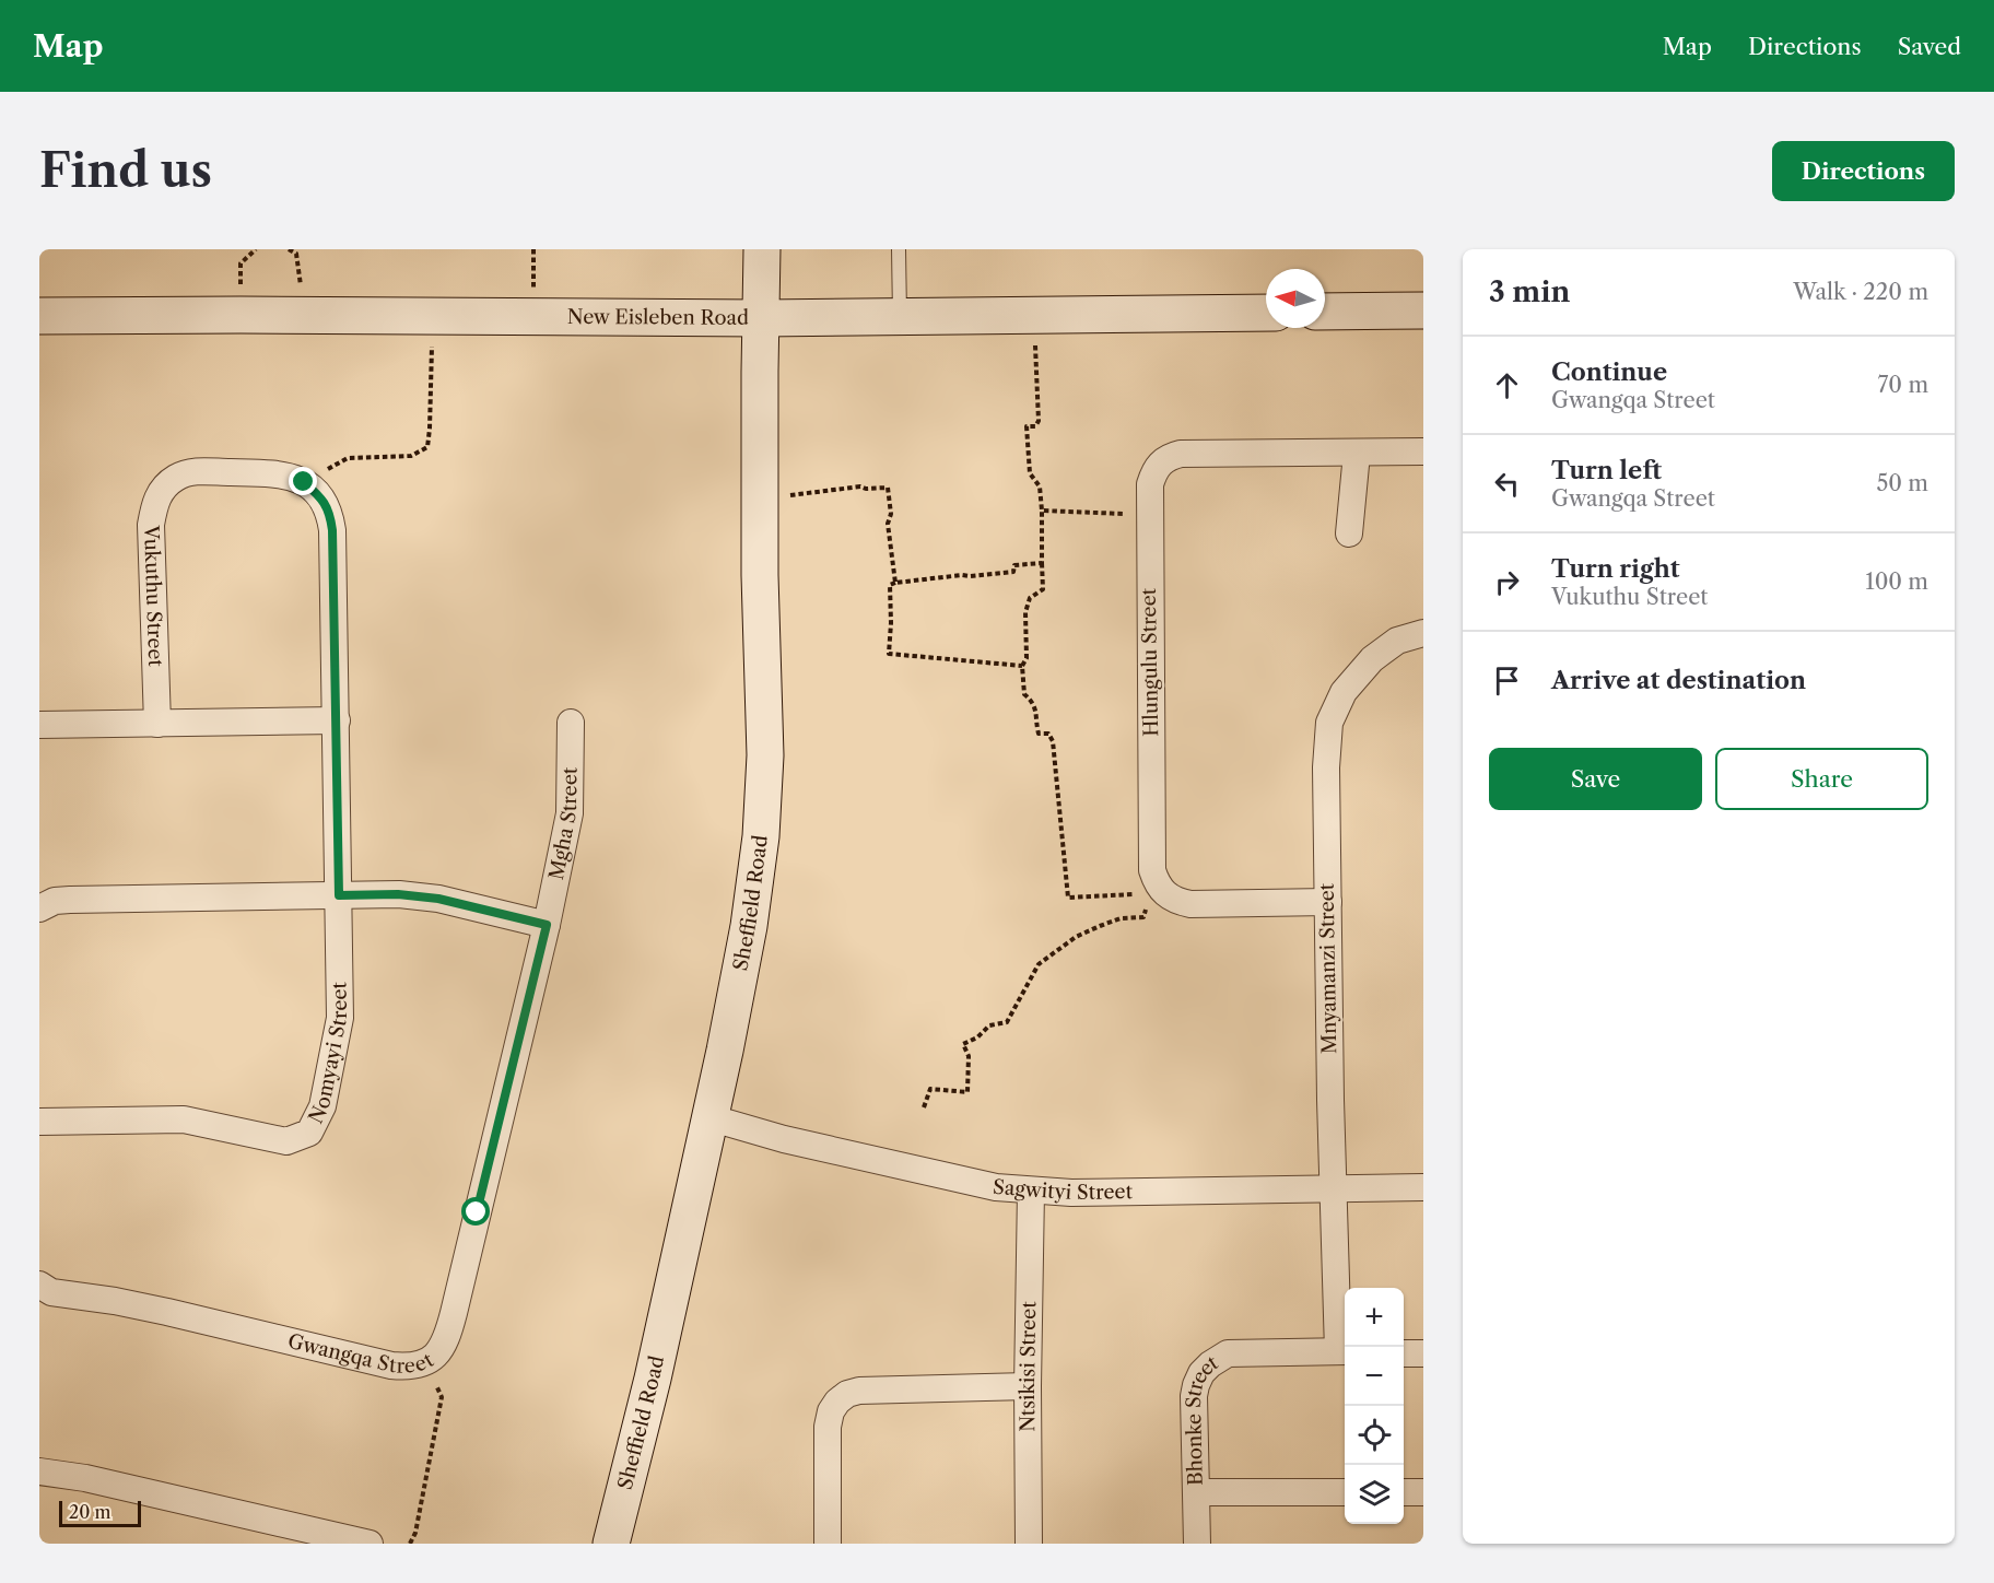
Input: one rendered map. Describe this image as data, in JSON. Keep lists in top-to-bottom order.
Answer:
{
  "streets": {
    "main road": ["New Eisleben Road", "Sheffield Road"],
    "street": [
      "Vukuthu Street",
      "Hlungulu Street",
      "Mgha Street",
      "Mnyamanzi Street",
      "Nomyayi Street",
      "Sagwityi Street",
      "Gwangqa Street",
      "Ntsikisi Street",
      "Bhonke Street"
    ]
  },
  "crossings": [
    ["New Eisleben Road", "Sheffield Road"],
    ["Mgha Street", "Gwangqa Street"],
    ["Sheffield Road", "Sagwityi Street"],
    ["Mnyamanzi Street", "Sagwityi Street"],
    ["Mnyamanzi Street", "Bhonke Street"],
    ["Sagwityi Street", "Ntsikisi Street"]
  ],
  "scale_bar": "20 m",
  "north": "left",
  "page": {
    "header": "Map",
    "nav": ["Map", "Directions", "Saved"],
    "buttons": [
      "Directions",
      ["Save", "Share"]
    ],
    "title": "Find us",
    "heading": ["3 min", "Walk · 220 m"],
    "list": [
      ["Continue", "Gwangqa Street", "70 m"],
      ["Turn left", "Gwangqa Street", "50 m"],
      ["Turn right", "Vukuthu Street", "100 m"],
      "Arrive at destination"
    ],
    "map_buttons": ["+", "−"],
    "scale": "20 m"
  }
}
